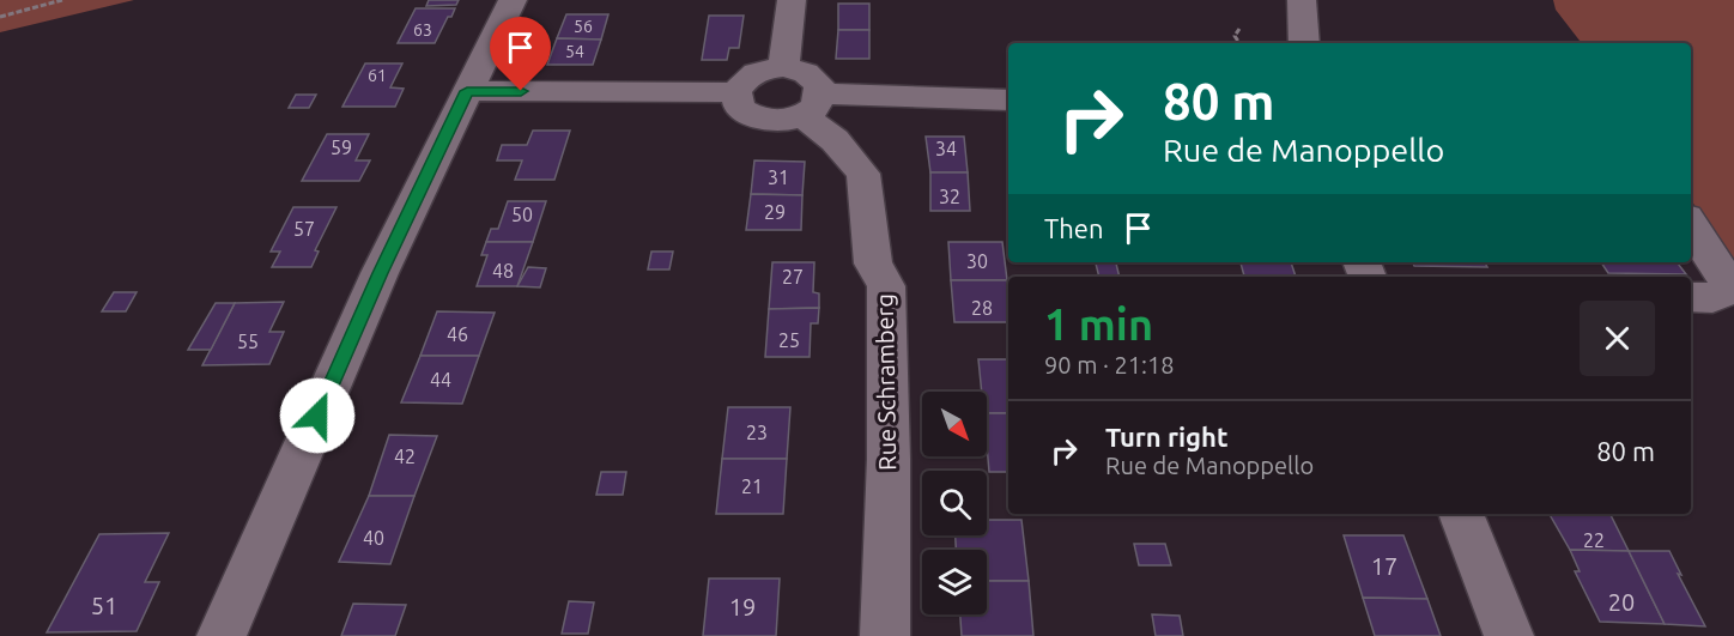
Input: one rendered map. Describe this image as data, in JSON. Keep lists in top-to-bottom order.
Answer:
{
  "streets": {
    "street": ["Rue Schramberg"]
  },
  "house_numbers": [
    "56",
    "63",
    "54",
    "61",
    "59",
    "34",
    "31",
    "32",
    "29",
    "50",
    "57",
    "30",
    "48",
    "27",
    "28",
    "46",
    "25",
    "55",
    "44",
    "23",
    "42",
    "21",
    "40",
    "22",
    "17",
    "20",
    "51",
    "19"
  ],
  "north": "bottom right",
  "page": {
    "turn": ["80 m", "Rue de Manoppello"],
    "then": "Then",
    "heading": ["1 min", "90 m · 21:18"],
    "list": [
      {
        "name": "Turn right",
        "note": "Rue de Manoppello",
        "value": "80 m"
      }
    ]
  }
}
